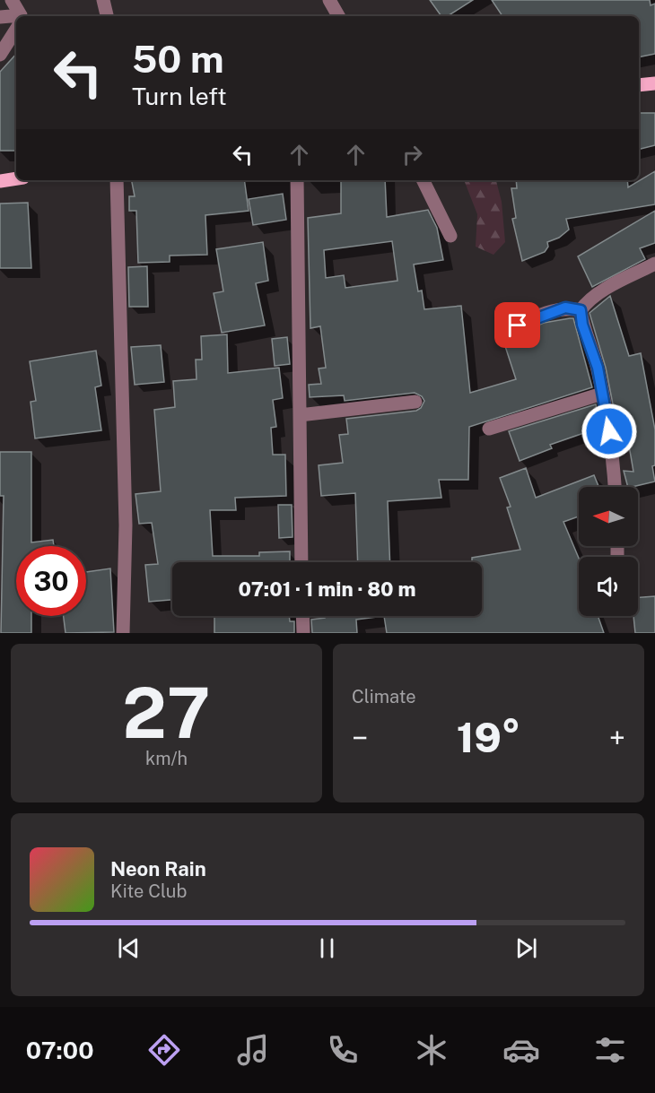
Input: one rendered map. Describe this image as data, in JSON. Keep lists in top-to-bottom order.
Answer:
{
  "north": "left",
  "page": {
    "turn": ["50 m", "Turn left"],
    "limit": "30",
    "trip": "07:01 · 1 min · 80 m",
    "tile": [
      ["27", "km/h"],
      "Climate"
    ],
    "heat": ["−", "19°", "+"],
    "song": ["Neon Rain", "Kite Club"],
    "tabs": "07:00"
  }
}
